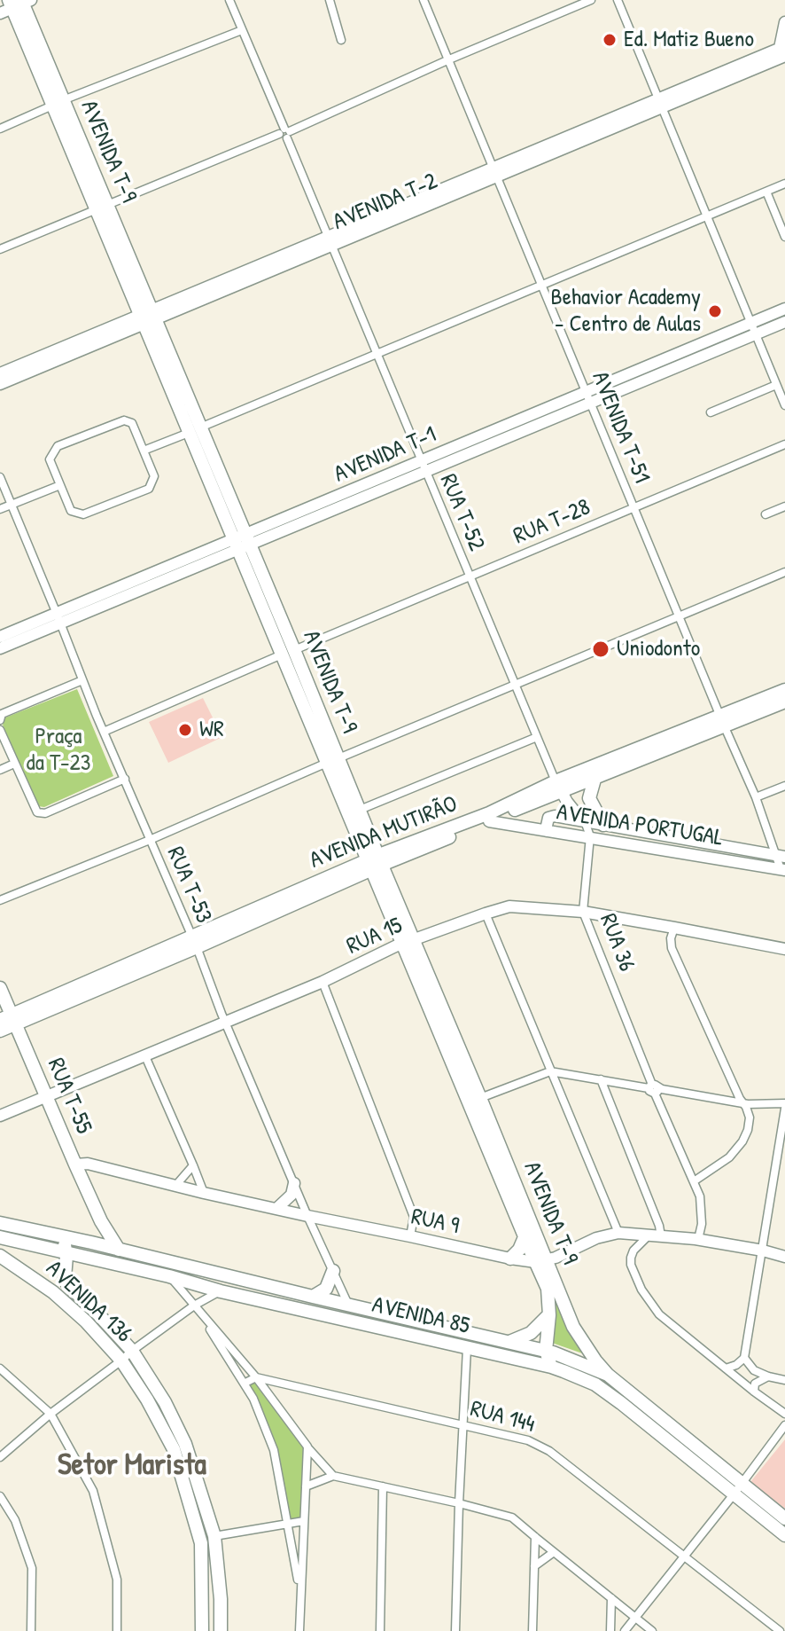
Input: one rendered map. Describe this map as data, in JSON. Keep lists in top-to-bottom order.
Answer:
{
  "streets": {
    "main road": [
      "AVENIDA T-9",
      "AVENIDA T-2",
      "AVENIDA T-1",
      "AVENIDA PORTUGAL",
      "AVENIDA MUTIRÃO",
      "RUA 15",
      "RUA 36",
      "RUA T-55",
      "RUA 9",
      "AVENIDA 136",
      "AVENIDA 85"
    ],
    "street": [
      "AVENIDA T-51",
      "RUA T-52",
      "RUA T-28",
      "RUA T-53",
      "RUA 144"
    ]
  },
  "crossings": [
    ["AVENIDA T-9", "AVENIDA T-2"],
    ["AVENIDA T-9", "AVENIDA T-1"],
    ["AVENIDA T-9", "RUA T-28"],
    ["AVENIDA T-9", "AVENIDA MUTIRÃO"],
    ["AVENIDA T-9", "RUA 15"],
    ["AVENIDA T-9", "RUA 9"],
    ["AVENIDA T-9", "AVENIDA 85"],
    ["AVENIDA T-2", "AVENIDA T-51"],
    ["AVENIDA T-2", "RUA T-52"],
    ["AVENIDA T-51", "AVENIDA T-1"],
    ["AVENIDA T-51", "RUA T-28"],
    ["AVENIDA T-51", "AVENIDA PORTUGAL"],
    ["AVENIDA T-51", "AVENIDA MUTIRÃO"],
    ["AVENIDA T-1", "RUA T-52"],
    ["AVENIDA T-1", "RUA T-53"],
    ["RUA T-52", "RUA T-28"],
    ["RUA T-52", "AVENIDA MUTIRÃO"],
    ["RUA T-52", "RUA 36"],
    ["RUA T-28", "RUA T-53"],
    ["AVENIDA PORTUGAL", "AVENIDA MUTIRÃO"],
    ["AVENIDA PORTUGAL", "RUA 36"],
    ["AVENIDA MUTIRÃO", "RUA T-53"],
    ["AVENIDA MUTIRÃO", "RUA 36"],
    ["AVENIDA MUTIRÃO", "RUA T-55"],
    ["RUA T-53", "RUA 15"],
    ["RUA T-53", "RUA 9"],
    ["RUA T-53", "AVENIDA 85"],
    ["RUA 15", "RUA 36"],
    ["RUA 15", "RUA T-55"],
    ["RUA T-55", "RUA 9"],
    ["RUA T-55", "AVENIDA 85"],
    ["AVENIDA 136", "AVENIDA 85"]
  ],
  "districts": ["Setor Marista"],
  "parks": ["Praça da T-23"],
  "places": [
    "Ed. Matiz Bueno",
    "Behavior Academy - Centro de Aulas",
    "Uniodonto",
    "WR"
  ]
}
